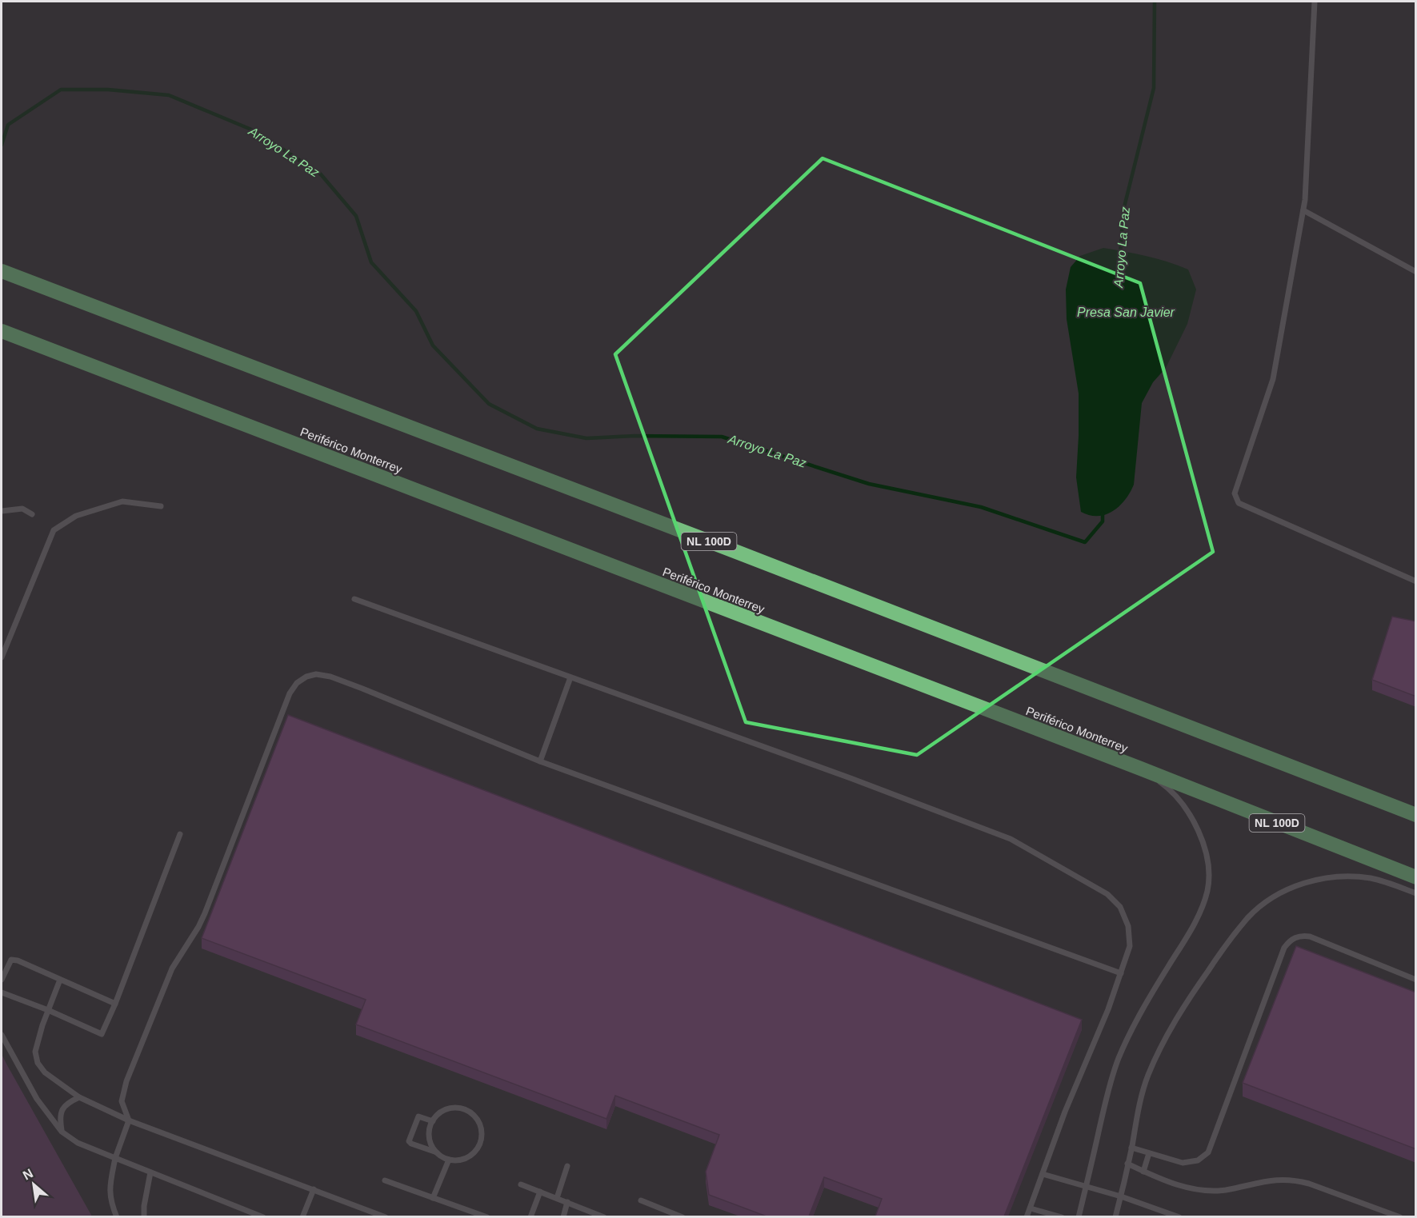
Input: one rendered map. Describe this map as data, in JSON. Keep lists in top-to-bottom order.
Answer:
{
  "streets": {
    "highway": ["Periférico Monterrey", "NL 100D"]
  },
  "water": ["Arroyo La Paz", "Presa San Javier"],
  "north": "top left"
}
